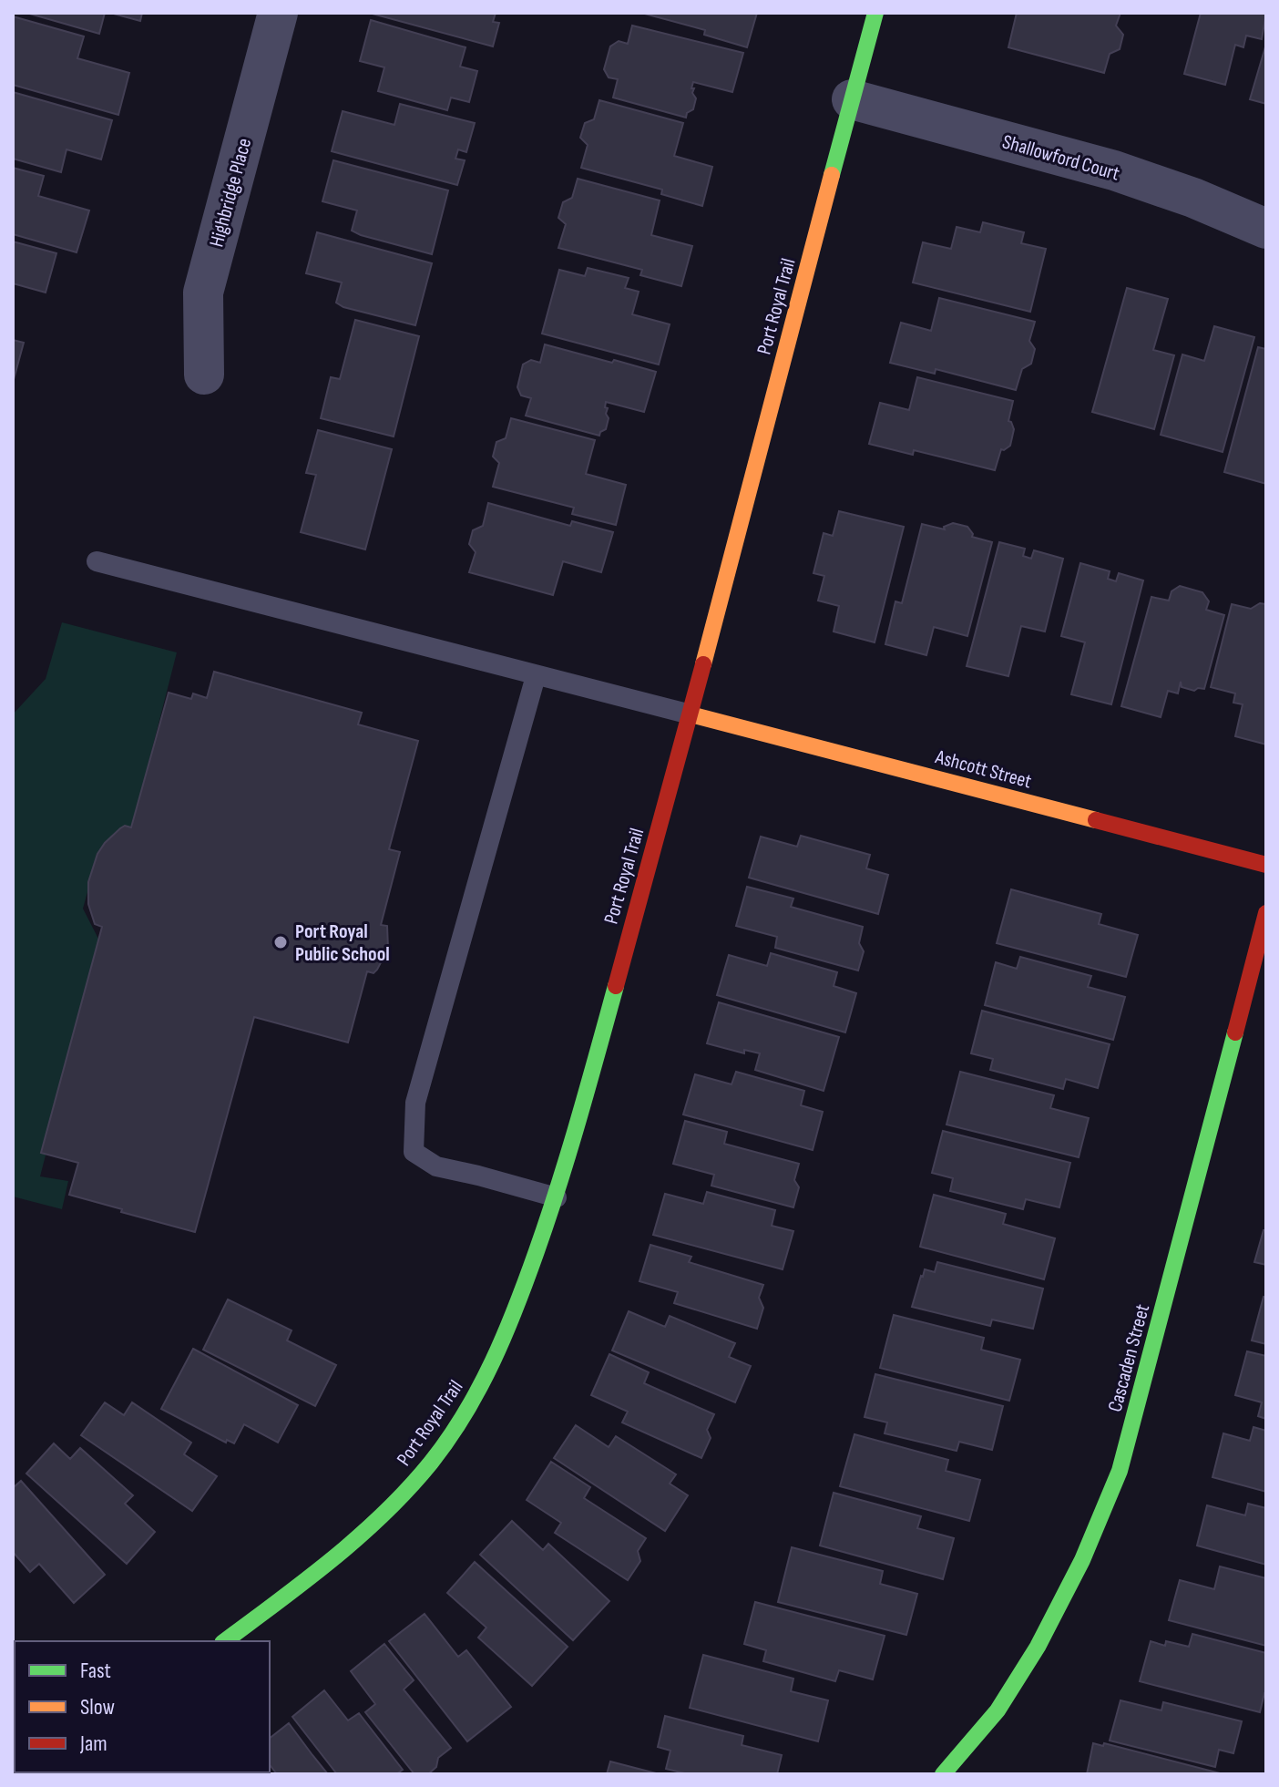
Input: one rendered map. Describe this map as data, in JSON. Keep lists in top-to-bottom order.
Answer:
{
  "streets": {
    "street": [
      "Shallowford Court",
      "Highbridge Place",
      "Port Royal Trail",
      "Ashcott Street",
      "Cascaden Street"
    ]
  },
  "crossings": [
    ["Shallowford Court", "Port Royal Trail"],
    ["Port Royal Trail", "Ashcott Street"]
  ],
  "places": ["Port Royal Public School"],
  "legend": ["Fast", "Slow", "Jam"]
}
